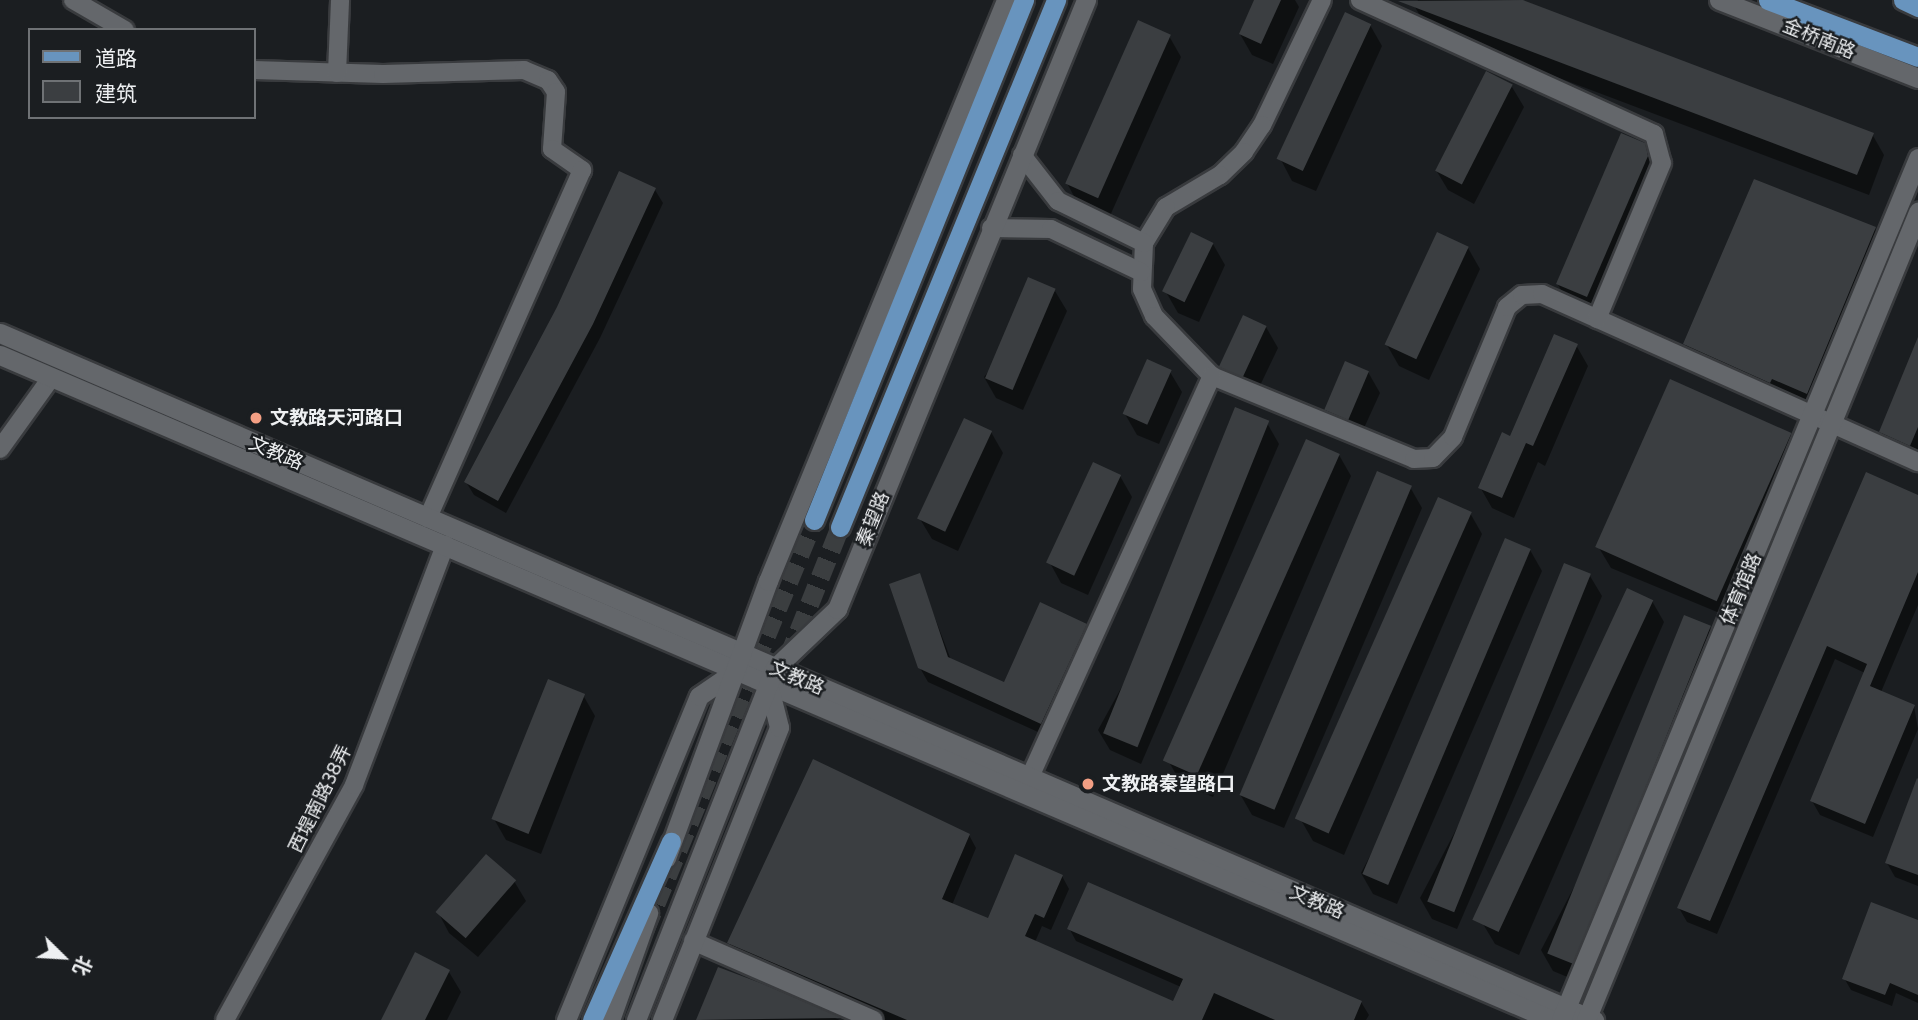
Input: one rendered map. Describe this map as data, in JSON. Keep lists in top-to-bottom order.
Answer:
{
  "streets": {
    "main road": [
      "金桥南路",
      "文教路",
      "秦望路",
      "体育馆路"
    ],
    "street": ["西堤南路38弄"]
  },
  "crossings": [
    ["文教路", "秦望路"],
    ["文教路", "体育馆路"],
    ["文教路", "西堤南路38弄"]
  ],
  "places": ["文教路天河路口", "文教路秦望路口"],
  "legend": ["道路", "建筑"],
  "north": "bottom right"
}
